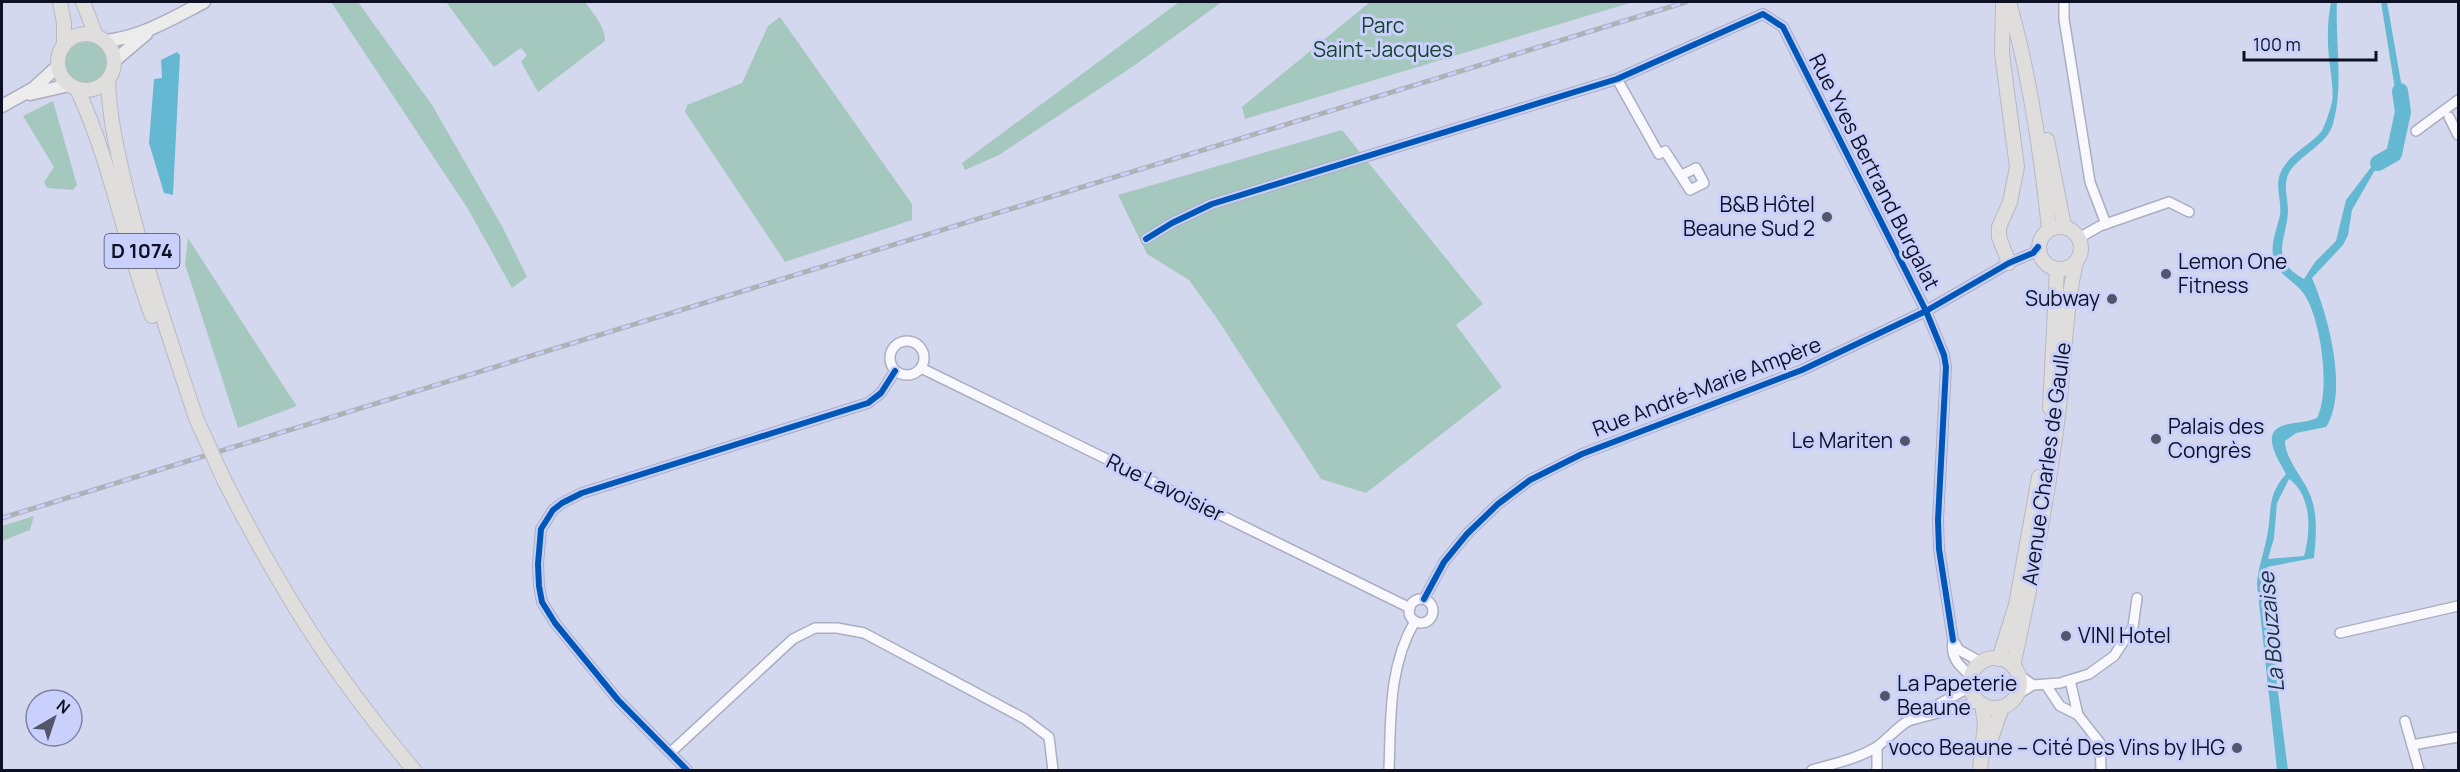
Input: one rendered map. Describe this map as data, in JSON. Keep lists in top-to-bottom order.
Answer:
{
  "streets": {
    "main road": ["D 1074", "Avenue Charles de Gaulle"],
    "street": ["Rue Yves Bertrand Burgalat", "Rue André-Marie Ampère", "Rue Lavoisier"]
  },
  "crossings": [
    ["Rue Yves Bertrand Burgalat", "Rue André-Marie Ampère"],
    ["Rue Yves Bertrand Burgalat", "Avenue Charles de Gaulle"],
    ["Rue André-Marie Ampère", "Avenue Charles de Gaulle"],
    ["Rue André-Marie Ampère", "Rue Lavoisier"]
  ],
  "water": ["La Bouzaise"],
  "parks": ["Parc Saint-Jacques"],
  "places": [
    "B&B Hôtel Beaune Sud 2",
    "Lemon One Fitness",
    "Subway",
    "Palais des Congrès",
    "Le Mariten",
    "VINI Hotel",
    "La Papeterie Beaune",
    "voco Beaune – Cité Des Vins by IHG"
  ],
  "scale_bar": "100 m",
  "north": "top right"
}
